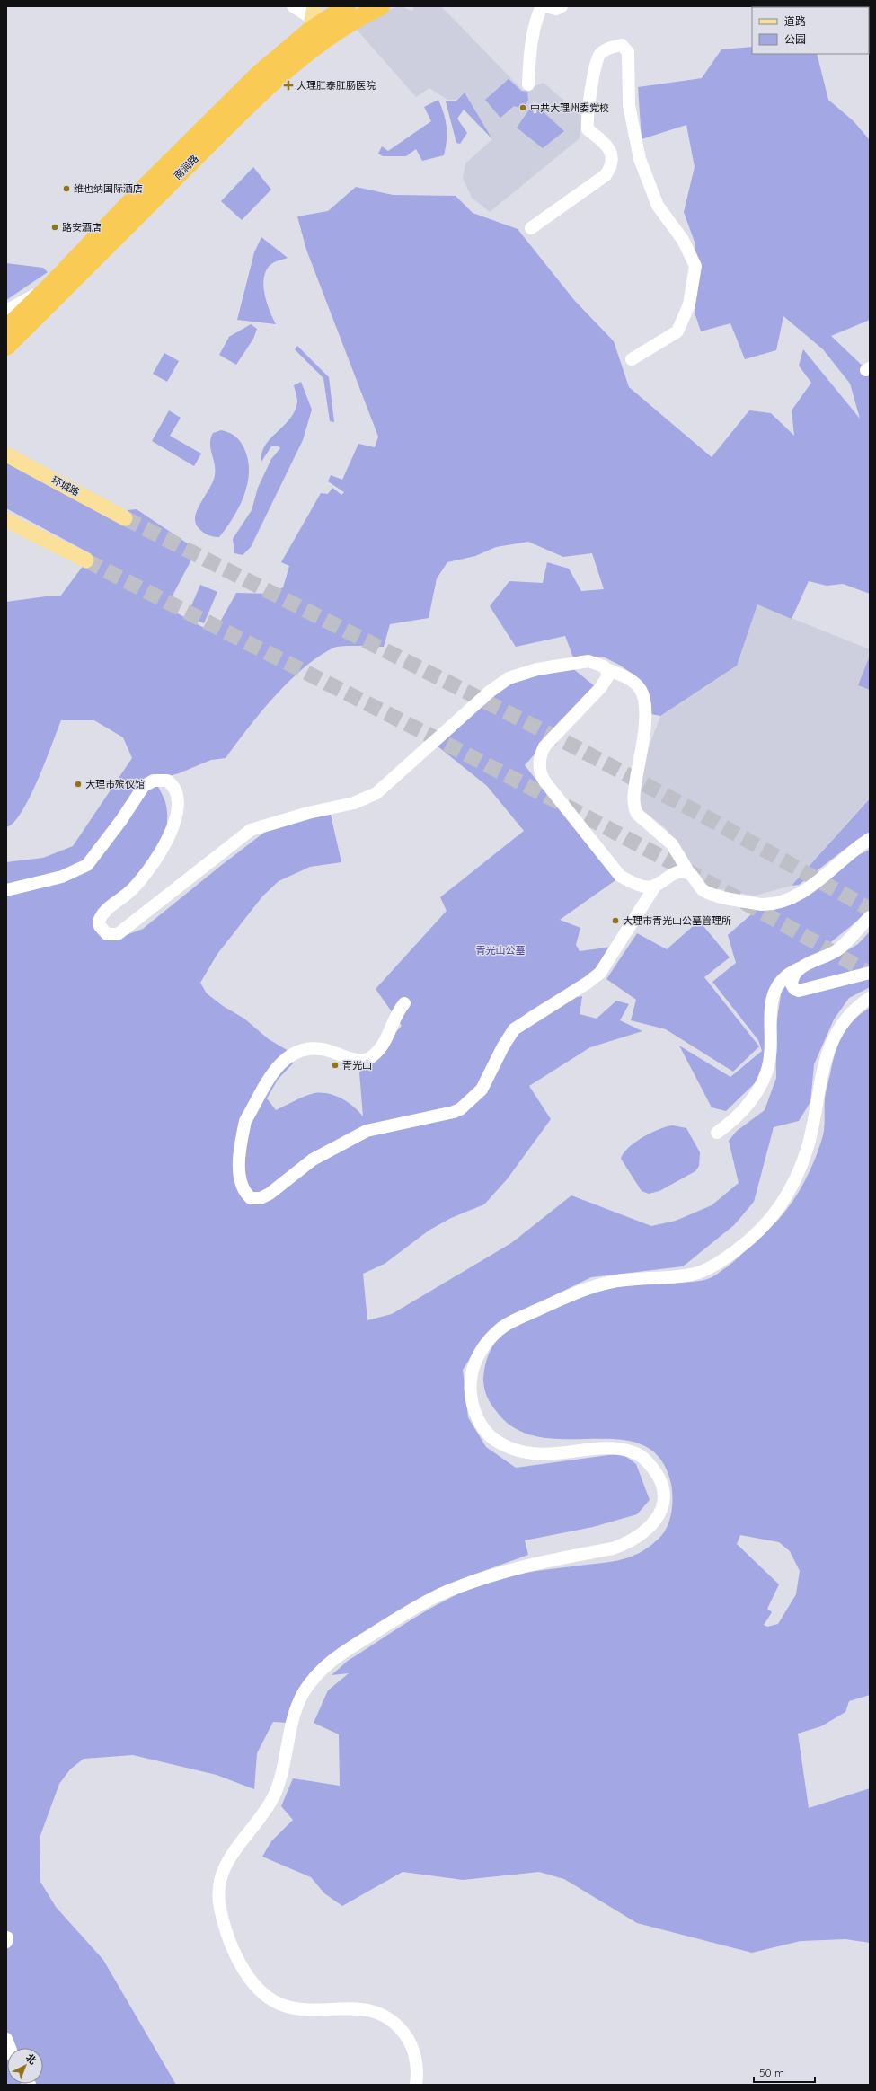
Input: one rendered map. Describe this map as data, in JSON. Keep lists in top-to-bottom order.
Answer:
{
  "streets": {
    "highway": ["南涧路"],
    "main road": ["环城路"]
  },
  "parks": ["青光山公墓"],
  "places": {
    "health": ["大理肛泰肛肠医院"],
    "other": [
      "中共大理州委党校",
      "维也纳国际酒店",
      "路安酒店",
      "大理市殡仪馆",
      "大理市青光山公墓管理所",
      "青光山"
    ]
  },
  "legend": ["道路", "公园"],
  "scale_bar": "50 m",
  "north": "top right"
}
